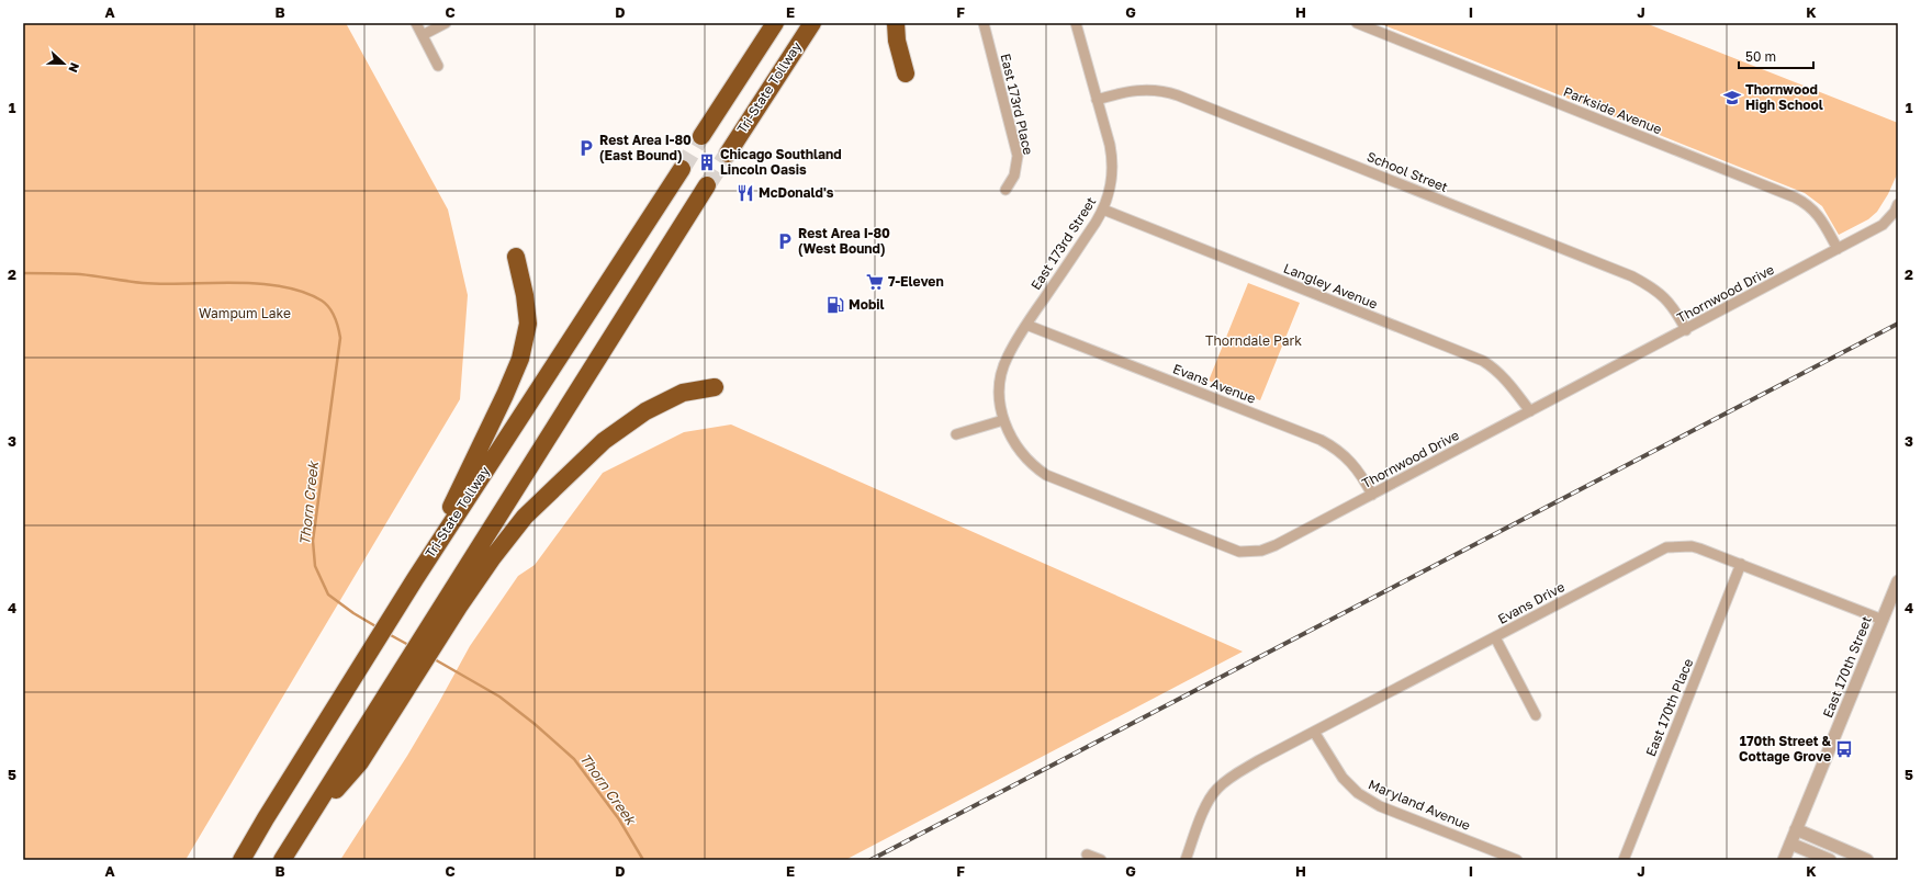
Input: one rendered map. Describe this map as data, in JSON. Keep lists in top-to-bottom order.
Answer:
{
  "streets": {
    "highway": ["Tri-State Tollway"],
    "street": [
      "East 173rd Place",
      "Parkside Avenue",
      "School Street",
      "East 173rd Street",
      "Langley Avenue",
      "Thornwood Drive",
      "Evans Avenue",
      "Evans Drive",
      "East 170th Street",
      "East 170th Place",
      "Maryland Avenue"
    ]
  },
  "crossings": [
    ["Parkside Avenue", "Thornwood Drive"],
    ["School Street", "East 173rd Street"],
    ["School Street", "Thornwood Drive"],
    ["East 173rd Street", "Langley Avenue"],
    ["East 173rd Street", "Thornwood Drive"],
    ["East 173rd Street", "Evans Avenue"],
    ["Langley Avenue", "Thornwood Drive"],
    ["Thornwood Drive", "Evans Avenue"],
    ["Evans Drive", "East 170th Street"],
    ["Evans Drive", "East 170th Place"],
    ["Evans Drive", "Maryland Avenue"]
  ],
  "water": ["Thorn Creek"],
  "parks": ["Wampum Lake", "Thorndale Park"],
  "places": {
    "school or university": ["Thornwood High School"],
    "parking": ["Rest Area I-80 (East Bound)", "Rest Area I-80 (West Bound)"],
    "building": ["Chicago Southland Lincoln Oasis"],
    "restaurant": ["McDonald's"],
    "supermarket": ["7-Eleven"],
    "fuel station": ["Mobil"],
    "bus stop": ["170th Street & Cottage Grove"]
  },
  "scale_bar": "50 m",
  "north": "right",
  "grid": {
    "columns": [
      "A",
      "B",
      "C",
      "D",
      "E",
      "F",
      "G",
      "H",
      "I",
      "J",
      "K"
    ],
    "rows": [
      "1",
      "2",
      "3",
      "4",
      "5"
    ]
  }
}
